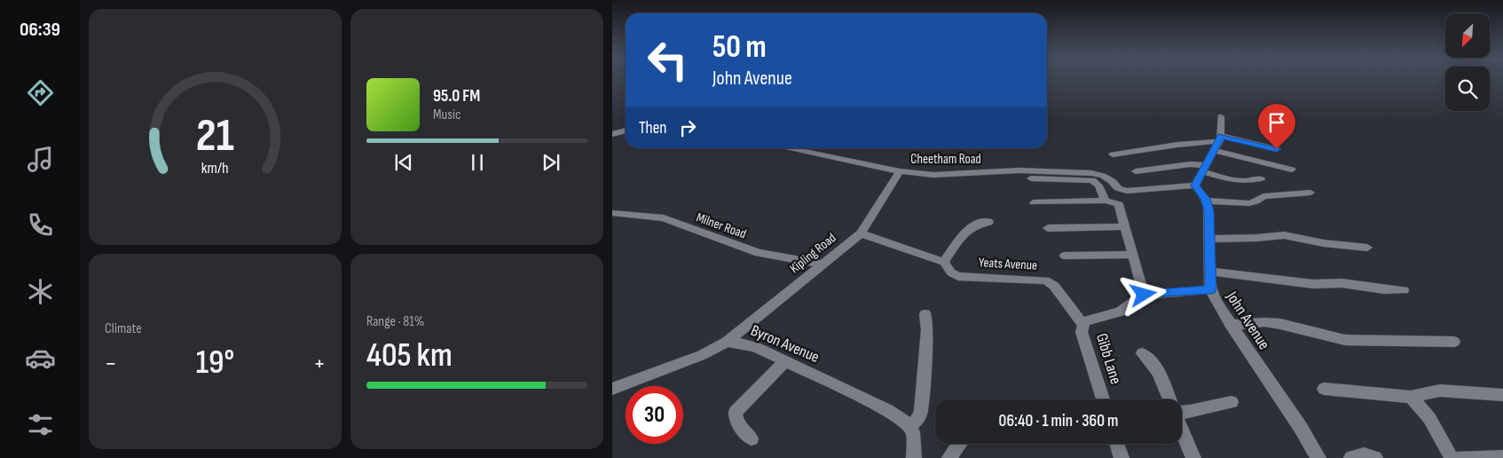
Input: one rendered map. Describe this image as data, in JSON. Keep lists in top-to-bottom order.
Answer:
{
  "streets": {
    "street": [
      "Cheetham Road",
      "Milner Road",
      "Kipling Road",
      "Yeats Avenue",
      "John Avenue",
      "Byron Avenue",
      "Gibb Lane"
    ]
  },
  "crossings": [
    ["Cheetham Road", "Kipling Road"],
    ["Cheetham Road", "John Avenue"],
    ["Milner Road", "Kipling Road"],
    ["Kipling Road", "Yeats Avenue"],
    ["Kipling Road", "Byron Avenue"],
    ["Yeats Avenue", "Gibb Lane"],
    ["John Avenue", "Gibb Lane"]
  ],
  "north": "bottom left",
  "page": {
    "tabs": "06:39",
    "turn": ["50 m", "John Avenue"],
    "song": ["95.0 FM", "Music"],
    "then": "Then",
    "tile": [
      "Climate",
      ["Range · 81%", "405 km"]
    ],
    "heat": ["−", "19°", "+"],
    "limit": "30",
    "trip": "06:40 · 1 min · 360 m",
    "gauge": ["21", "km/h"]
  }
}
